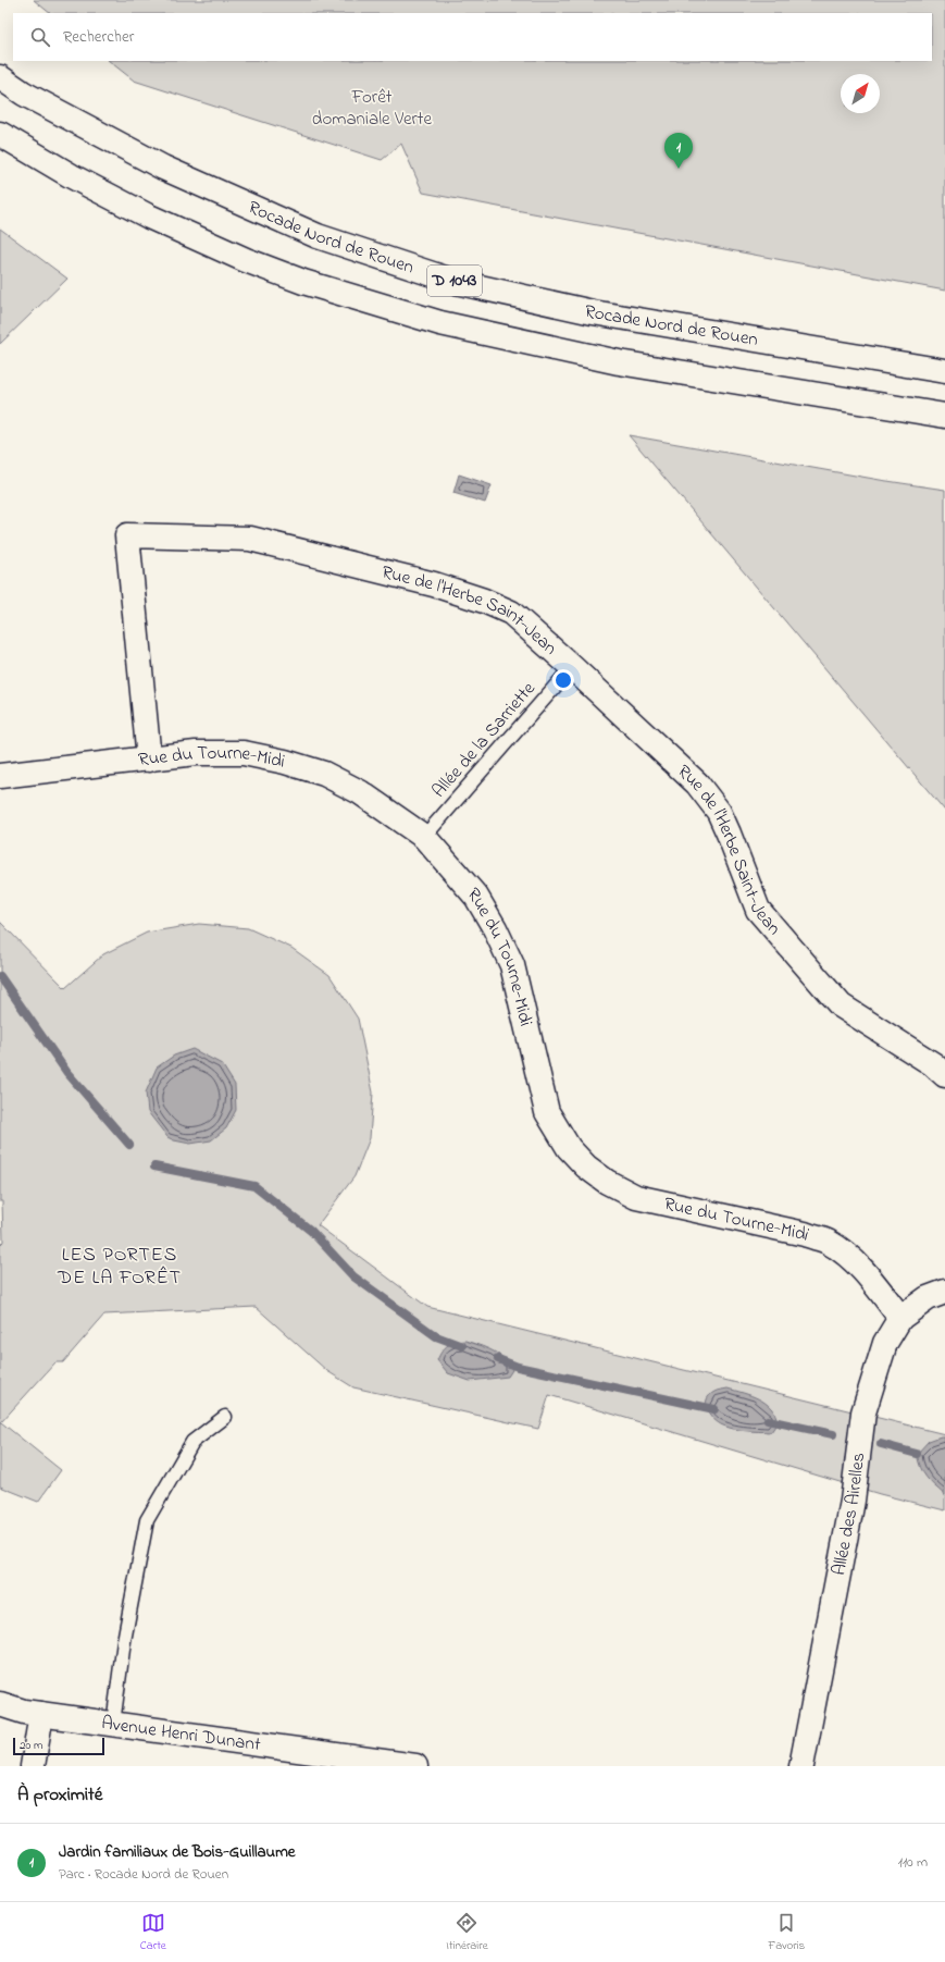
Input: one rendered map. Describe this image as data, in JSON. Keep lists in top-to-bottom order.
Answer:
{
  "streets": {
    "main road": [
      "Rocade Nord de Rouen",
      "D 1043",
      "Rue de l'Herbe Saint-Jean",
      "Rue du Tourne-Midi",
      "Allée des Airelles",
      "Avenue Henri Dunant"
    ],
    "lane": ["Allée de la Sarriette"]
  },
  "crossings": [
    ["Rue de l'Herbe Saint-Jean", "Allée de la Sarriette"],
    ["Rue de l'Herbe Saint-Jean", "Rue du Tourne-Midi"],
    ["Allée de la Sarriette", "Rue du Tourne-Midi"],
    ["Rue du Tourne-Midi", "Allée des Airelles"]
  ],
  "districts": ["LES PORTES DE LA FORÊT"],
  "parks": ["Forêt domaniale Verte"],
  "scale_bar": "20 m",
  "north": "top right",
  "page": {
    "search": "Rechercher",
    "pins": "1",
    "scale": "20 m",
    "heading": "À proximité",
    "list": [
      {
        "mark": "1",
        "name": "Jardin familiaux de Bois-Guillaume",
        "note": "Parc · Rocade Nord de Rouen",
        "value": "110 m"
      }
    ],
    "nav": ["Carte", "Itinéraire", "Favoris"]
  }
}
